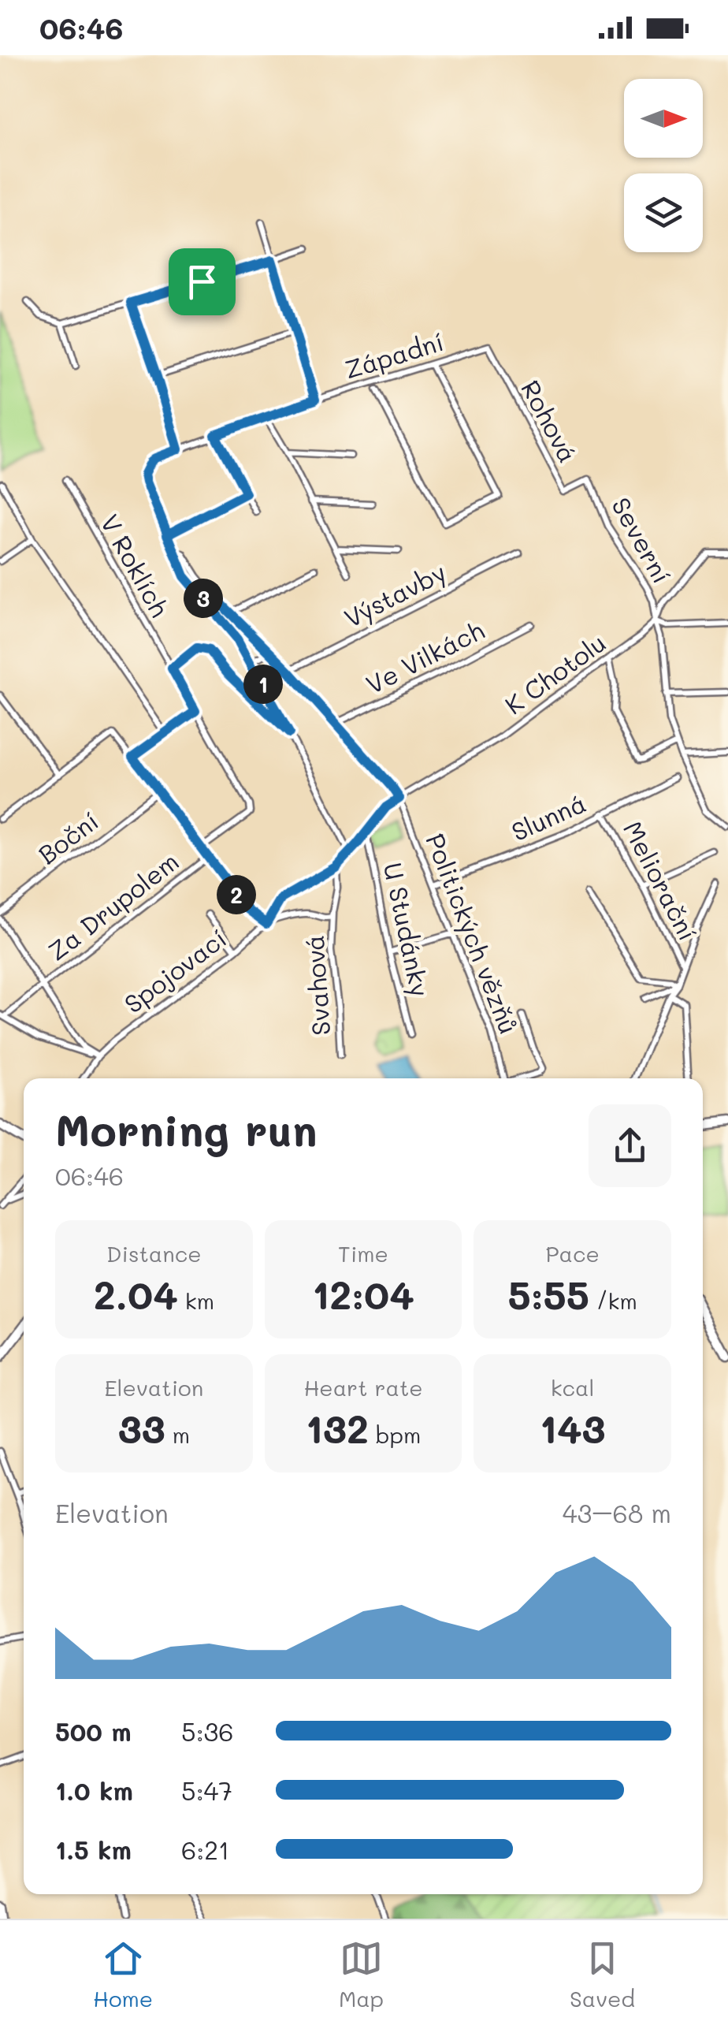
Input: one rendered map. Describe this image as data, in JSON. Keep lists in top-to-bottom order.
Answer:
{
  "streets": {
    "street": [
      "Západní",
      "Rohová",
      "Severní",
      "V Roklích",
      "Výstavby",
      "Ve Vilkách",
      "K Chotolu",
      "Slunná",
      "Boční",
      "Meliorační",
      "Za Drupolem",
      "U Studánky",
      "Politických vězňů",
      "Spojovací",
      "Svahová"
    ]
  },
  "crossings": [
    ["Západní", "Rohová"],
    ["Rohová", "Severní"],
    ["Severní", "K Chotolu"],
    ["Výstavby", "Politických vězňů"],
    ["Ve Vilkách", "Politických vězňů"],
    ["K Chotolu", "Politických vězňů"],
    ["K Chotolu", "Spojovací"],
    ["Slunná", "Meliorační"],
    ["Slunná", "Politických vězňů"],
    ["U Studánky", "Spojovací"],
    ["Politických vězňů", "Spojovací"],
    ["Spojovací", "Svahová"]
  ],
  "north": "right",
  "page": {
    "status": "06:46",
    "pins": ["3", "1", "2"],
    "heading": ["Morning run", "06:46"],
    "stats": [
      ["Distance", "2.04 km"],
      ["Time", "12:04"],
      ["Pace", "5:55 /km"],
      ["Elevation", "33 m"],
      ["Heart rate", "132 bpm"],
      ["kcal", "143"]
    ],
    "chart": ["Elevation", "43–68 m"],
    "list": [
      {
        "name": "500 m",
        "note": "5:36"
      },
      {
        "name": "1.0 km",
        "note": "5:47"
      },
      {
        "name": "1.5 km",
        "note": "6:21"
      }
    ],
    "tabs": ["Home", "Map", "Saved"]
  }
}
